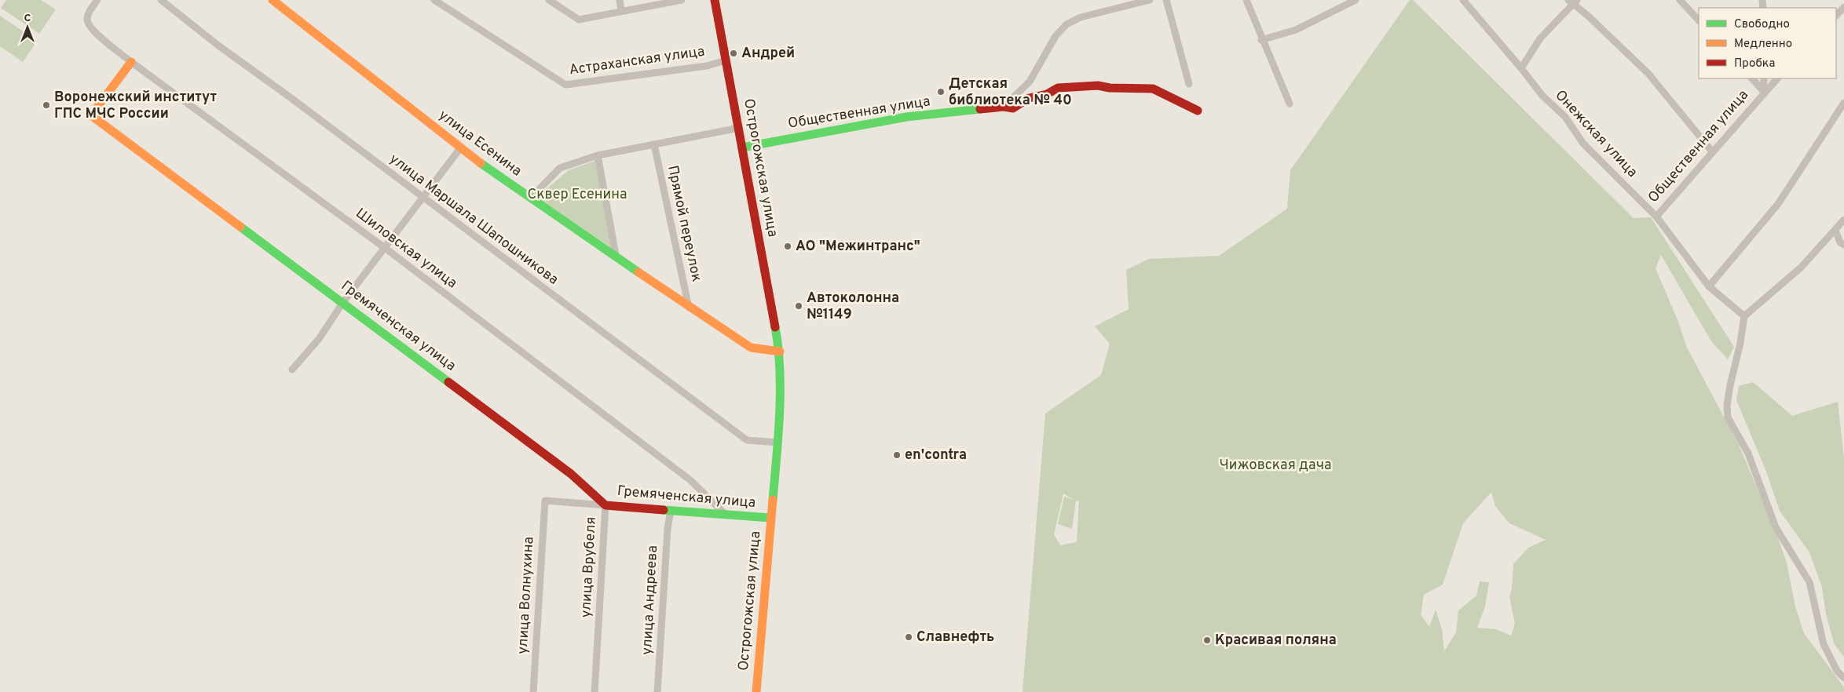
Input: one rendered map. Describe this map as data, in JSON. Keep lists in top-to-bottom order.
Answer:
{
  "streets": {
    "street": [
      "Астраханская улица",
      "Общественная улица",
      "Онежская улица",
      "улица Есенина",
      "Острогожская улица",
      "улица Маршала Шапошникова",
      "Прямой переулок",
      "Шиловская улица",
      "Гремяченская улица",
      "улица Врубеля",
      "улица Волнухина",
      "улица Андреева"
    ]
  },
  "crossings": [
    ["Астраханская улица", "Острогожская улица"],
    ["Общественная улица", "Онежская улица"],
    ["Общественная улица", "Острогожская улица"],
    ["улица Есенина", "Острогожская улица"],
    ["улица Есенина", "Прямой переулок"],
    ["Острогожская улица", "улица Маршала Шапошникова"],
    ["Острогожская улица", "Гремяченская улица"],
    ["Шиловская улица", "Гремяченская улица"],
    ["Гремяченская улица", "улица Врубеля"],
    ["Гремяченская улица", "улица Андреева"],
    ["улица Врубеля", "улица Волнухина"]
  ],
  "parks": ["Сквер Есенина", "Чижовская дача"],
  "places": [
    "Андрей",
    "Детская библиотека № 40",
    "Воронежский институт ГПС МЧС России",
    "АО \"Межинтранс\"",
    "Автоколонна №1149",
    "en'contra",
    "Cлавнефть",
    "Красивая поляна"
  ],
  "legend": ["Свободно", "Медленно", "Пробка"],
  "north": "top"
}
